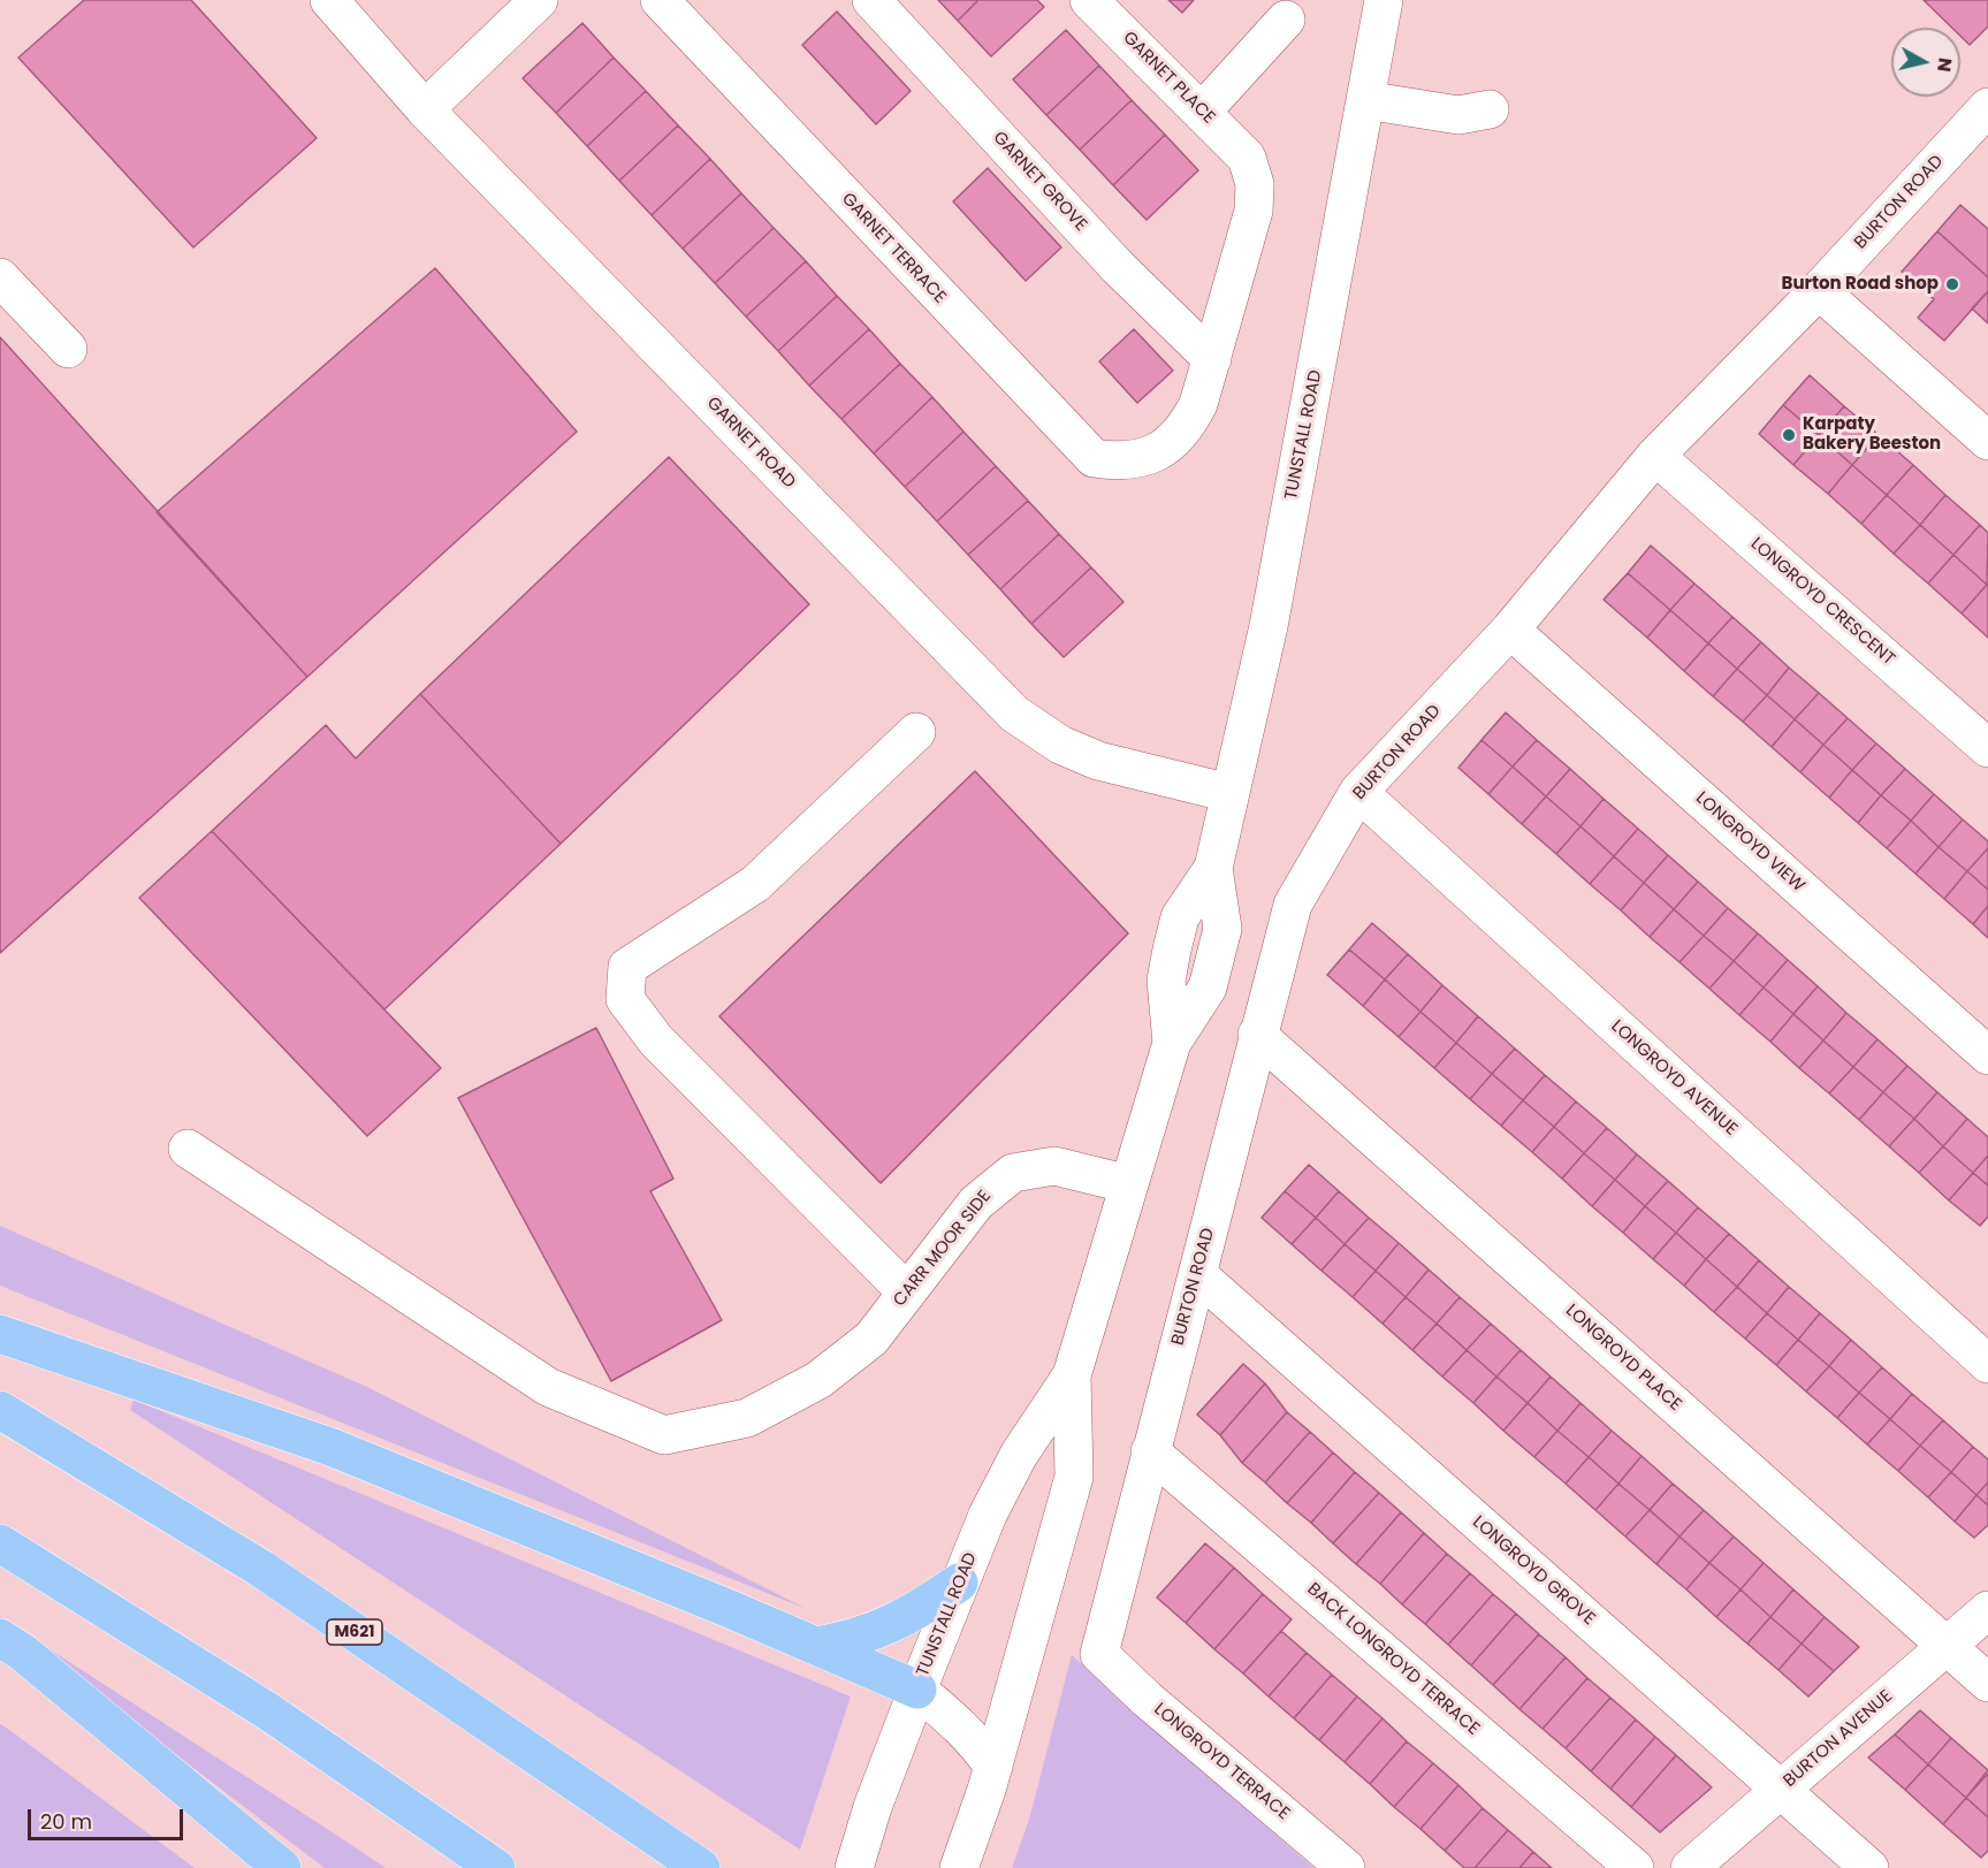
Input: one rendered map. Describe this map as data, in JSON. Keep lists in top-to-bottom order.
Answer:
{
  "streets": {
    "highway": ["M621"],
    "street": [
      "GARNET PLACE",
      "GARNET GROVE",
      "BURTON ROAD",
      "GARNET TERRACE",
      "TUNSTALL ROAD",
      "GARNET ROAD",
      "LONGROYD CRESCENT",
      "LONGROYD VIEW",
      "LONGROYD AVENUE",
      "CARR MOOR SIDE",
      "LONGROYD PLACE",
      "LONGROYD GROVE",
      "BACK LONGROYD TERRACE",
      "BURTON AVENUE",
      "LONGROYD TERRACE"
    ]
  },
  "crossings": [
    ["GARNET PLACE", "GARNET GROVE"],
    ["GARNET PLACE", "GARNET TERRACE"],
    ["GARNET GROVE", "GARNET TERRACE"],
    ["BURTON ROAD", "LONGROYD CRESCENT"],
    ["BURTON ROAD", "LONGROYD VIEW"],
    ["BURTON ROAD", "LONGROYD AVENUE"],
    ["BURTON ROAD", "LONGROYD PLACE"],
    ["BURTON ROAD", "LONGROYD GROVE"],
    ["BURTON ROAD", "BACK LONGROYD TERRACE"],
    ["BURTON ROAD", "LONGROYD TERRACE"],
    ["TUNSTALL ROAD", "GARNET ROAD"],
    ["TUNSTALL ROAD", "CARR MOOR SIDE"],
    ["LONGROYD PLACE", "BURTON AVENUE"],
    ["LONGROYD GROVE", "BURTON AVENUE"]
  ],
  "places": ["Burton Road shop", "Karpaty Bakery Beeston"],
  "scale_bar": "20 m",
  "north": "right"
}
